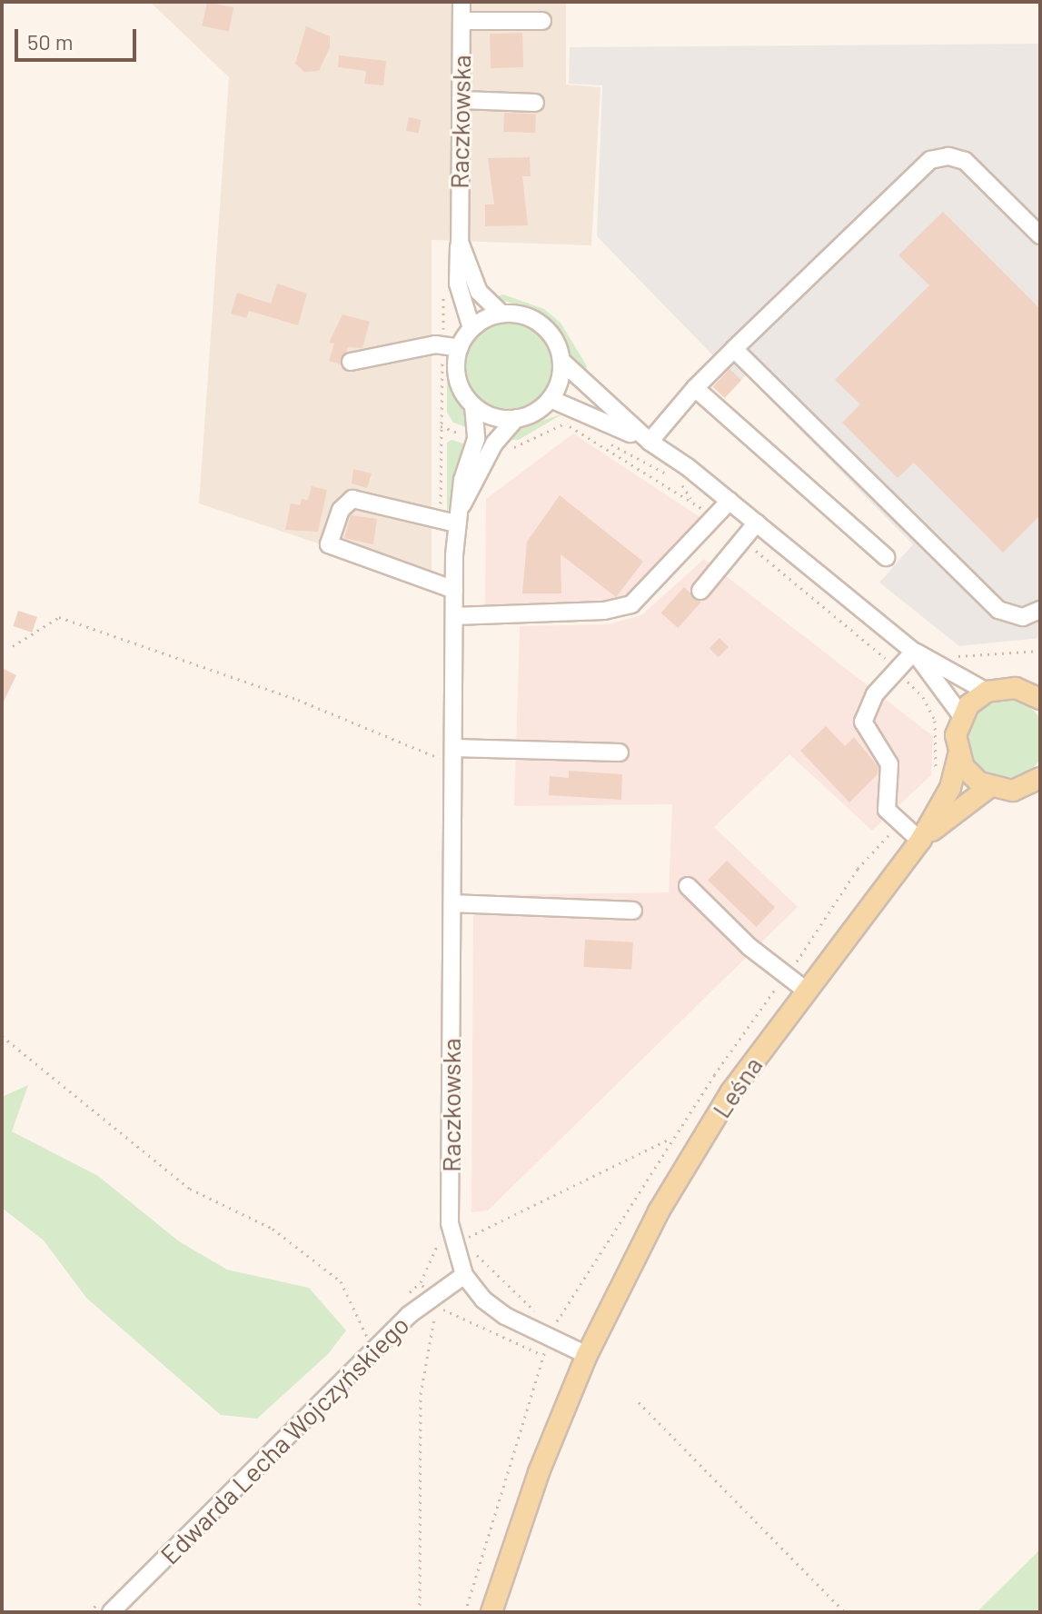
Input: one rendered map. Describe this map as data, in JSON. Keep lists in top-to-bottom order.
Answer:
{
  "streets": {
    "main road": ["Leśna"],
    "street": ["Raczkowska", "Edwarda Lecha Wojczyńskiego"]
  },
  "crossings": [
    ["Raczkowska", "Leśna"],
    ["Raczkowska", "Edwarda Lecha Wojczyńskiego"]
  ],
  "scale_bar": "50 m"
}
